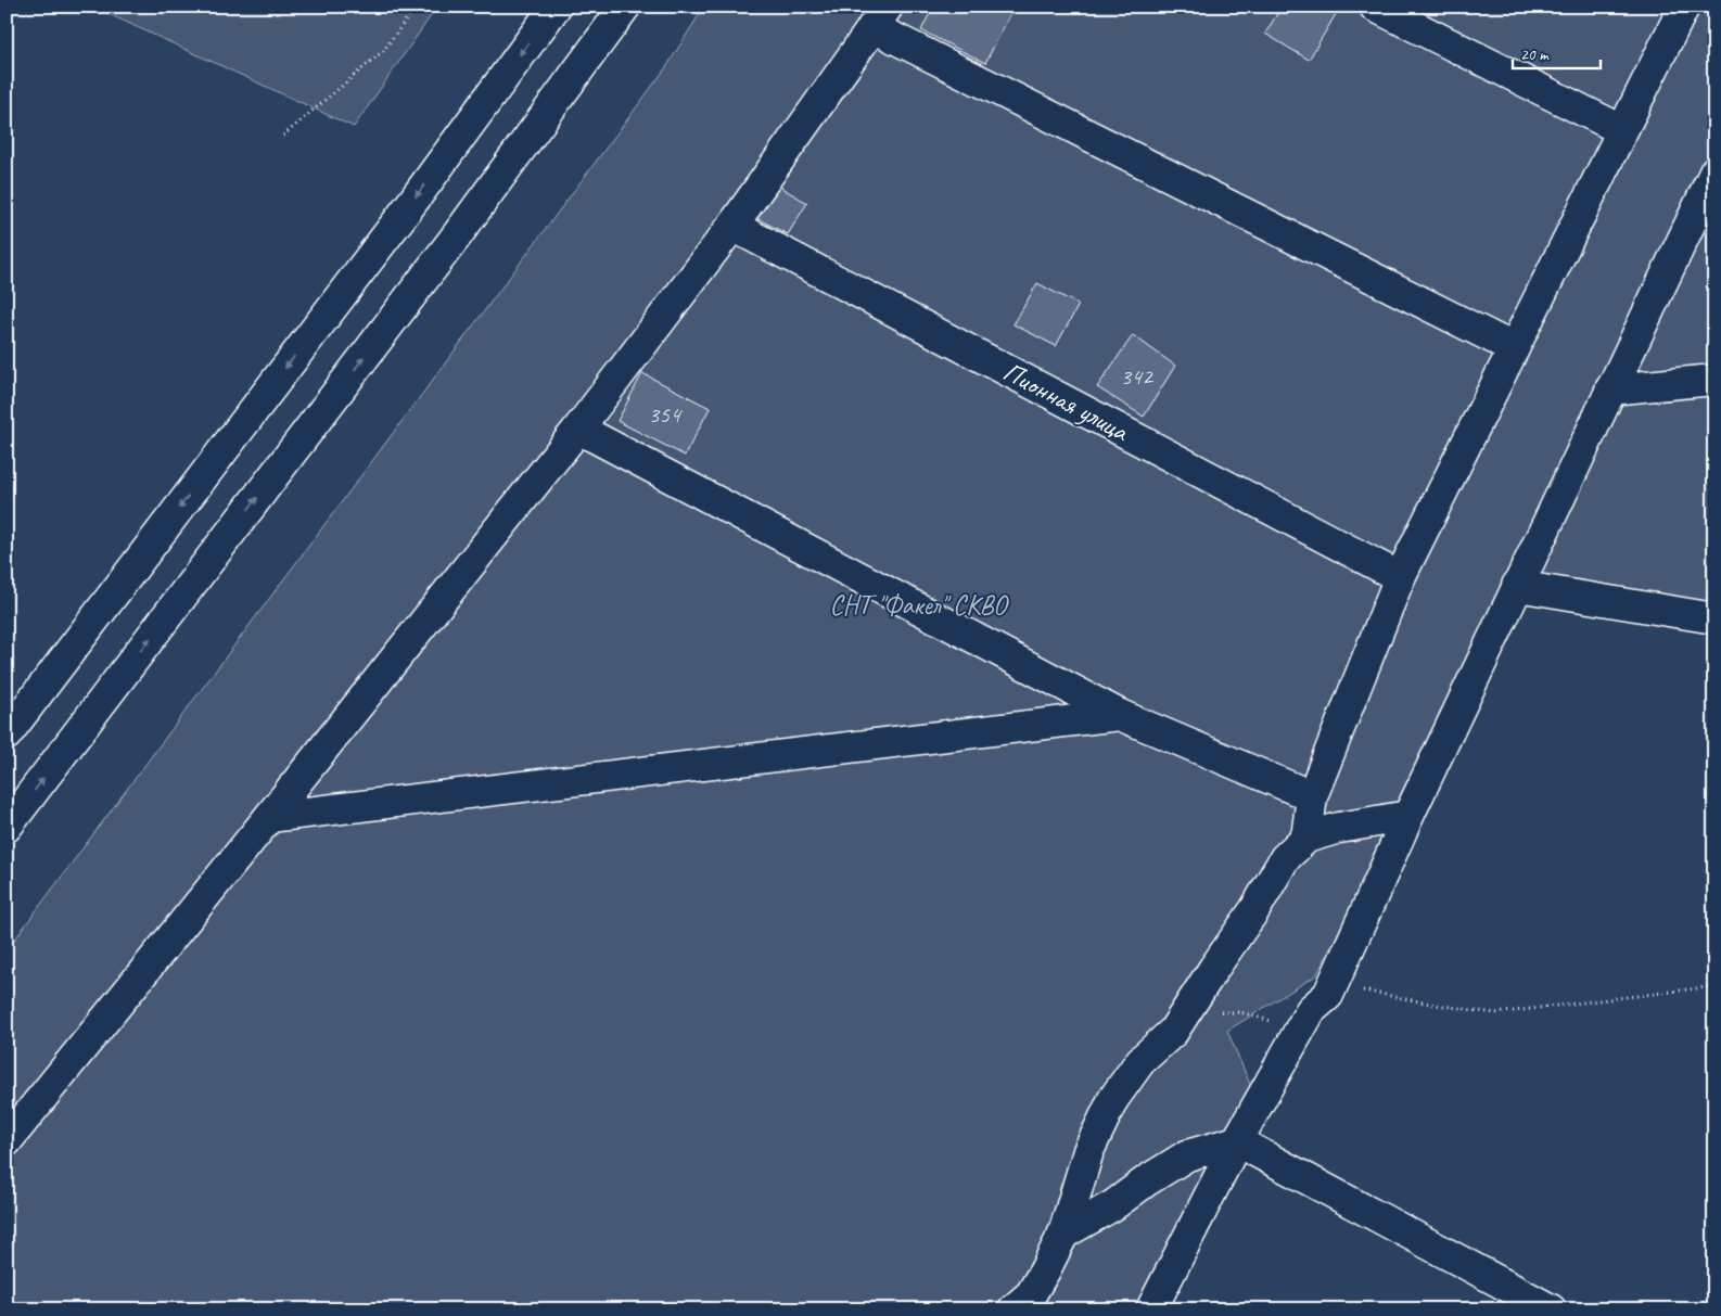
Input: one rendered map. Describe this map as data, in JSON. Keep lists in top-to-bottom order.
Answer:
{
  "streets": {
    "main road": ["Пионная улица"]
  },
  "parks": ["СНТ \"Факел\" СКВО"],
  "house_numbers": ["342", "354"],
  "scale_bar": "20 m"
}
